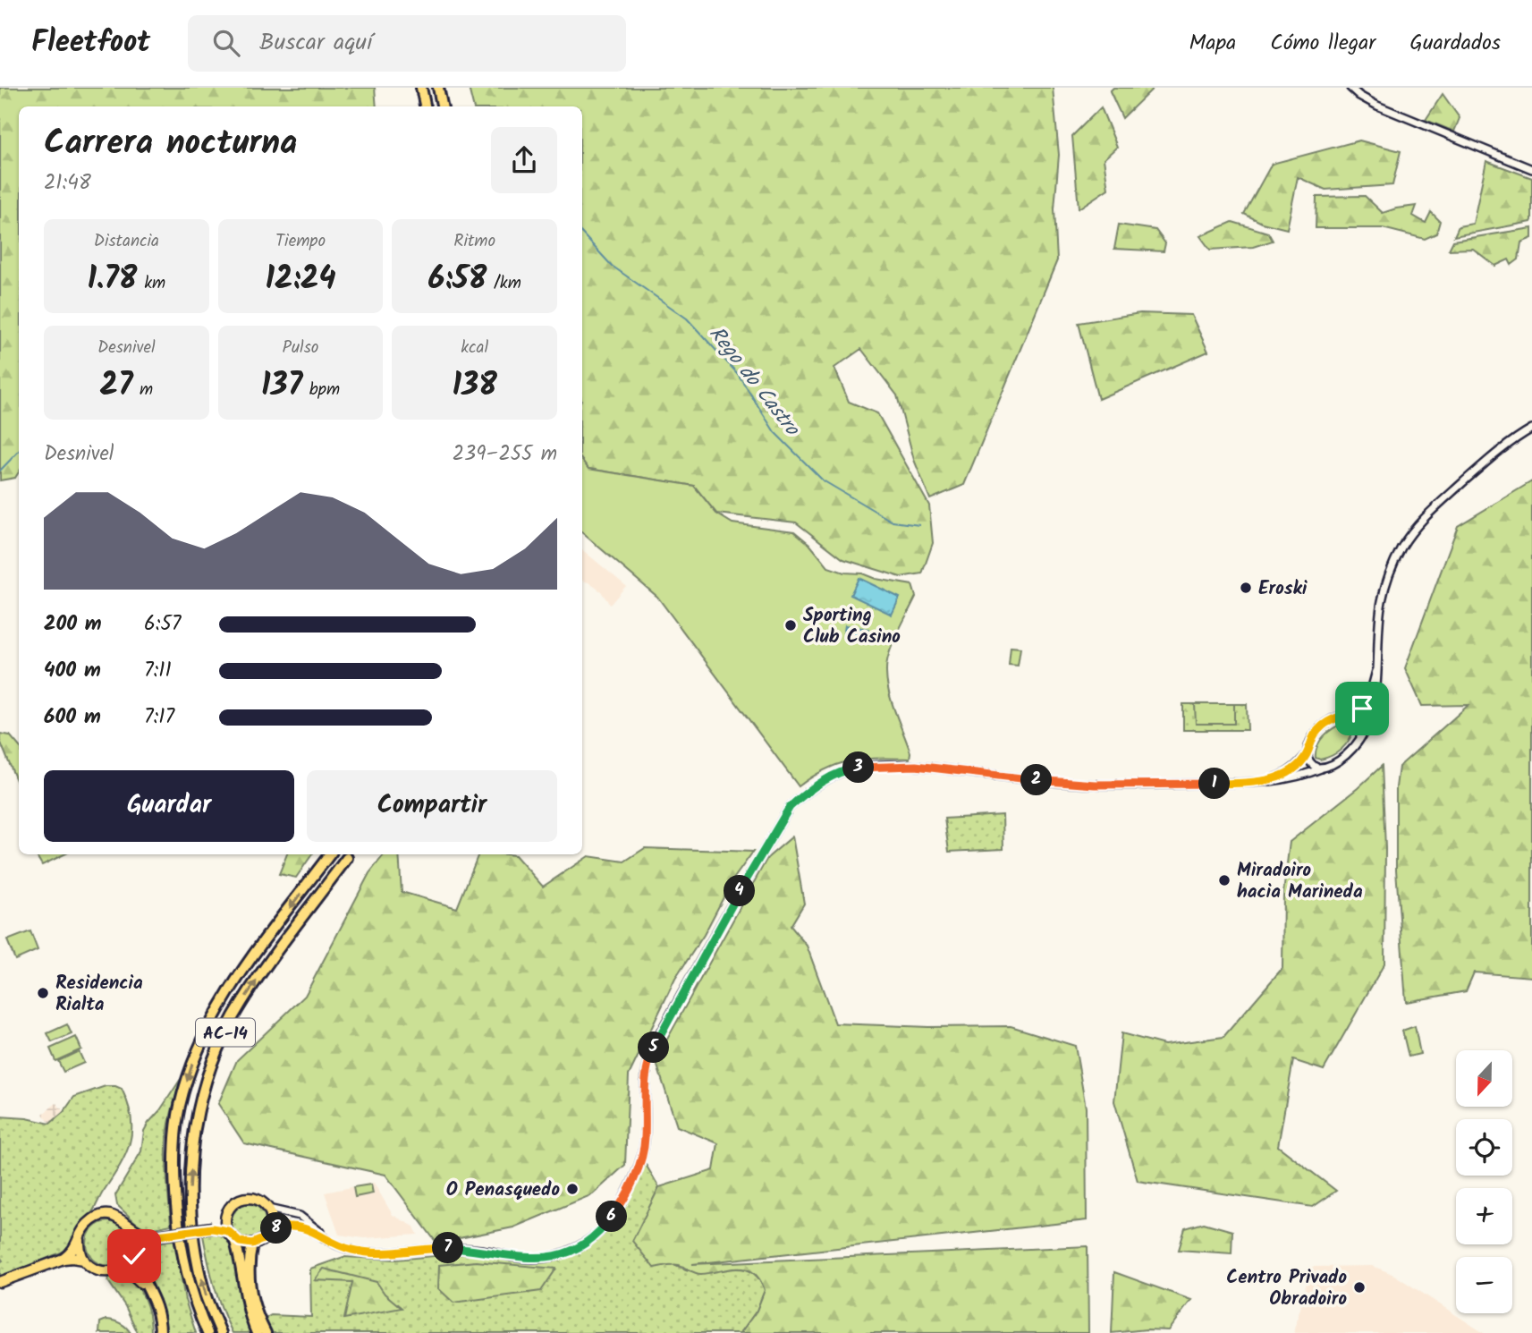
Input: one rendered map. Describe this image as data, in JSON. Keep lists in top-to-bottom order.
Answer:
{
  "streets": {
    "highway": ["AC-14"]
  },
  "water": ["Rego do Castro"],
  "places": [
    "Eroski",
    "Sporting Club Casino",
    "Miradoiro hacia Marineda",
    "Residencia Rialta",
    "O Penasquedo",
    "Centro Privado Obradoiro"
  ],
  "north": "bottom",
  "page": {
    "header": "Fleetfoot",
    "search": "Buscar aquí",
    "nav": ["Mapa", "Cómo llegar", "Guardados"],
    "heading": ["Carrera nocturna", "21:48"],
    "stats": [
      ["Distancia", "1.78 km"],
      ["Tiempo", "12:24"],
      ["Ritmo", "6:58 /km"],
      ["Desnivel", "27 m"],
      ["Pulso", "137 bpm"],
      ["kcal", "138"]
    ],
    "chart": ["Desnivel", "239–255 m"],
    "list": [
      {
        "name": "200 m",
        "note": "6:57"
      },
      {
        "name": "400 m",
        "note": "7:11"
      },
      {
        "name": "600 m",
        "note": "7:17"
      }
    ],
    "pins": [
      "3",
      "2",
      "1",
      "4",
      "5",
      "6",
      "8",
      "7"
    ],
    "buttons": ["Guardar", "Compartir"],
    "map_buttons": ["+", "−"]
  }
}
